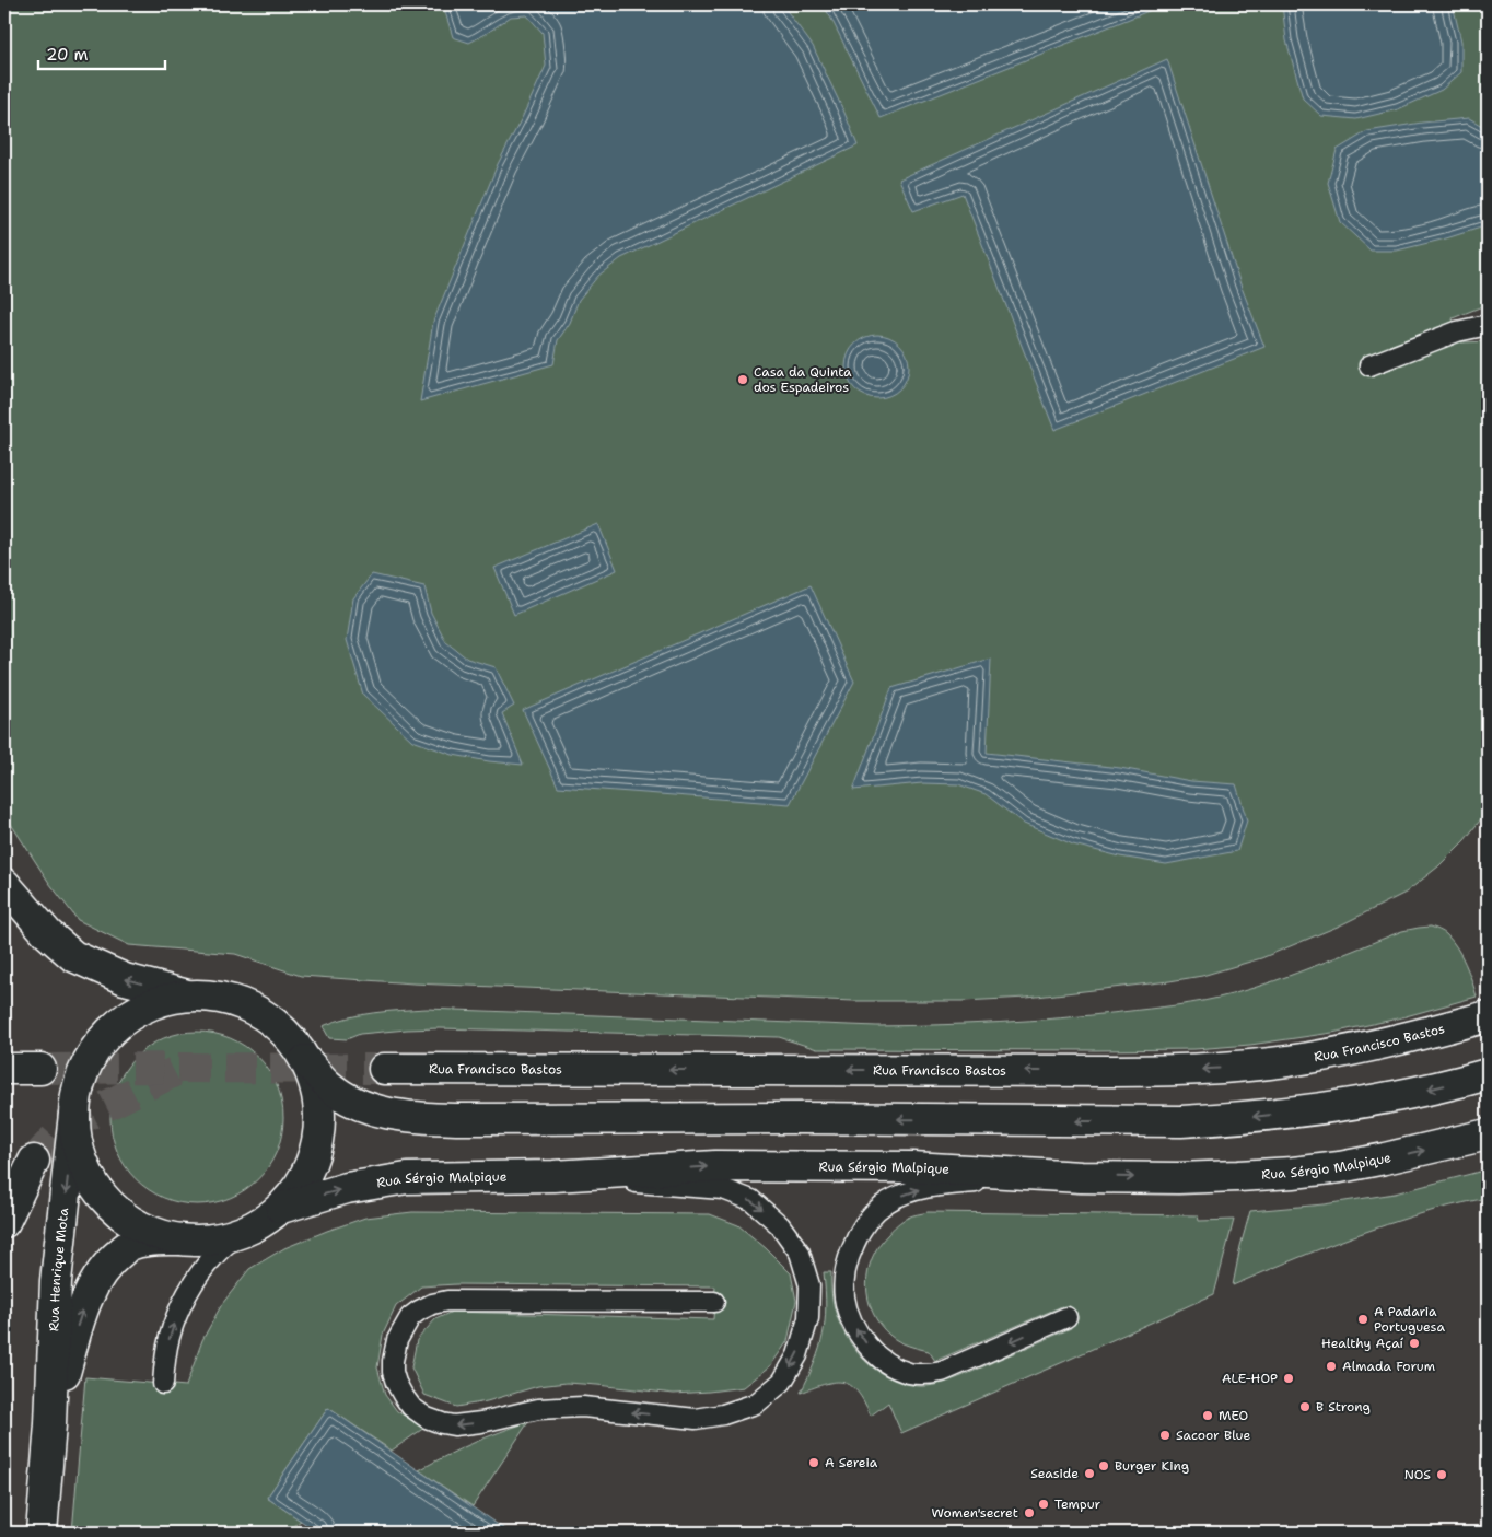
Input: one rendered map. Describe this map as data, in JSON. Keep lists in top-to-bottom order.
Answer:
{
  "streets": {
    "street": ["Rua Francisco Bastos", "Rua Sérgio Malpique", "Rua Henrique Mota"]
  },
  "places": [
    "Casa da Quinta dos Espadeiros",
    "A Padaria Portuguesa",
    "Healthy Açaí",
    "Almada Forum",
    "ALE-HOP",
    "B Strong",
    "MEO",
    "Sacoor Blue",
    "A Sereia",
    "Burger King",
    "Seaside",
    "NOS",
    "Tempur",
    "Women'secret"
  ],
  "scale_bar": "20 m"
}
